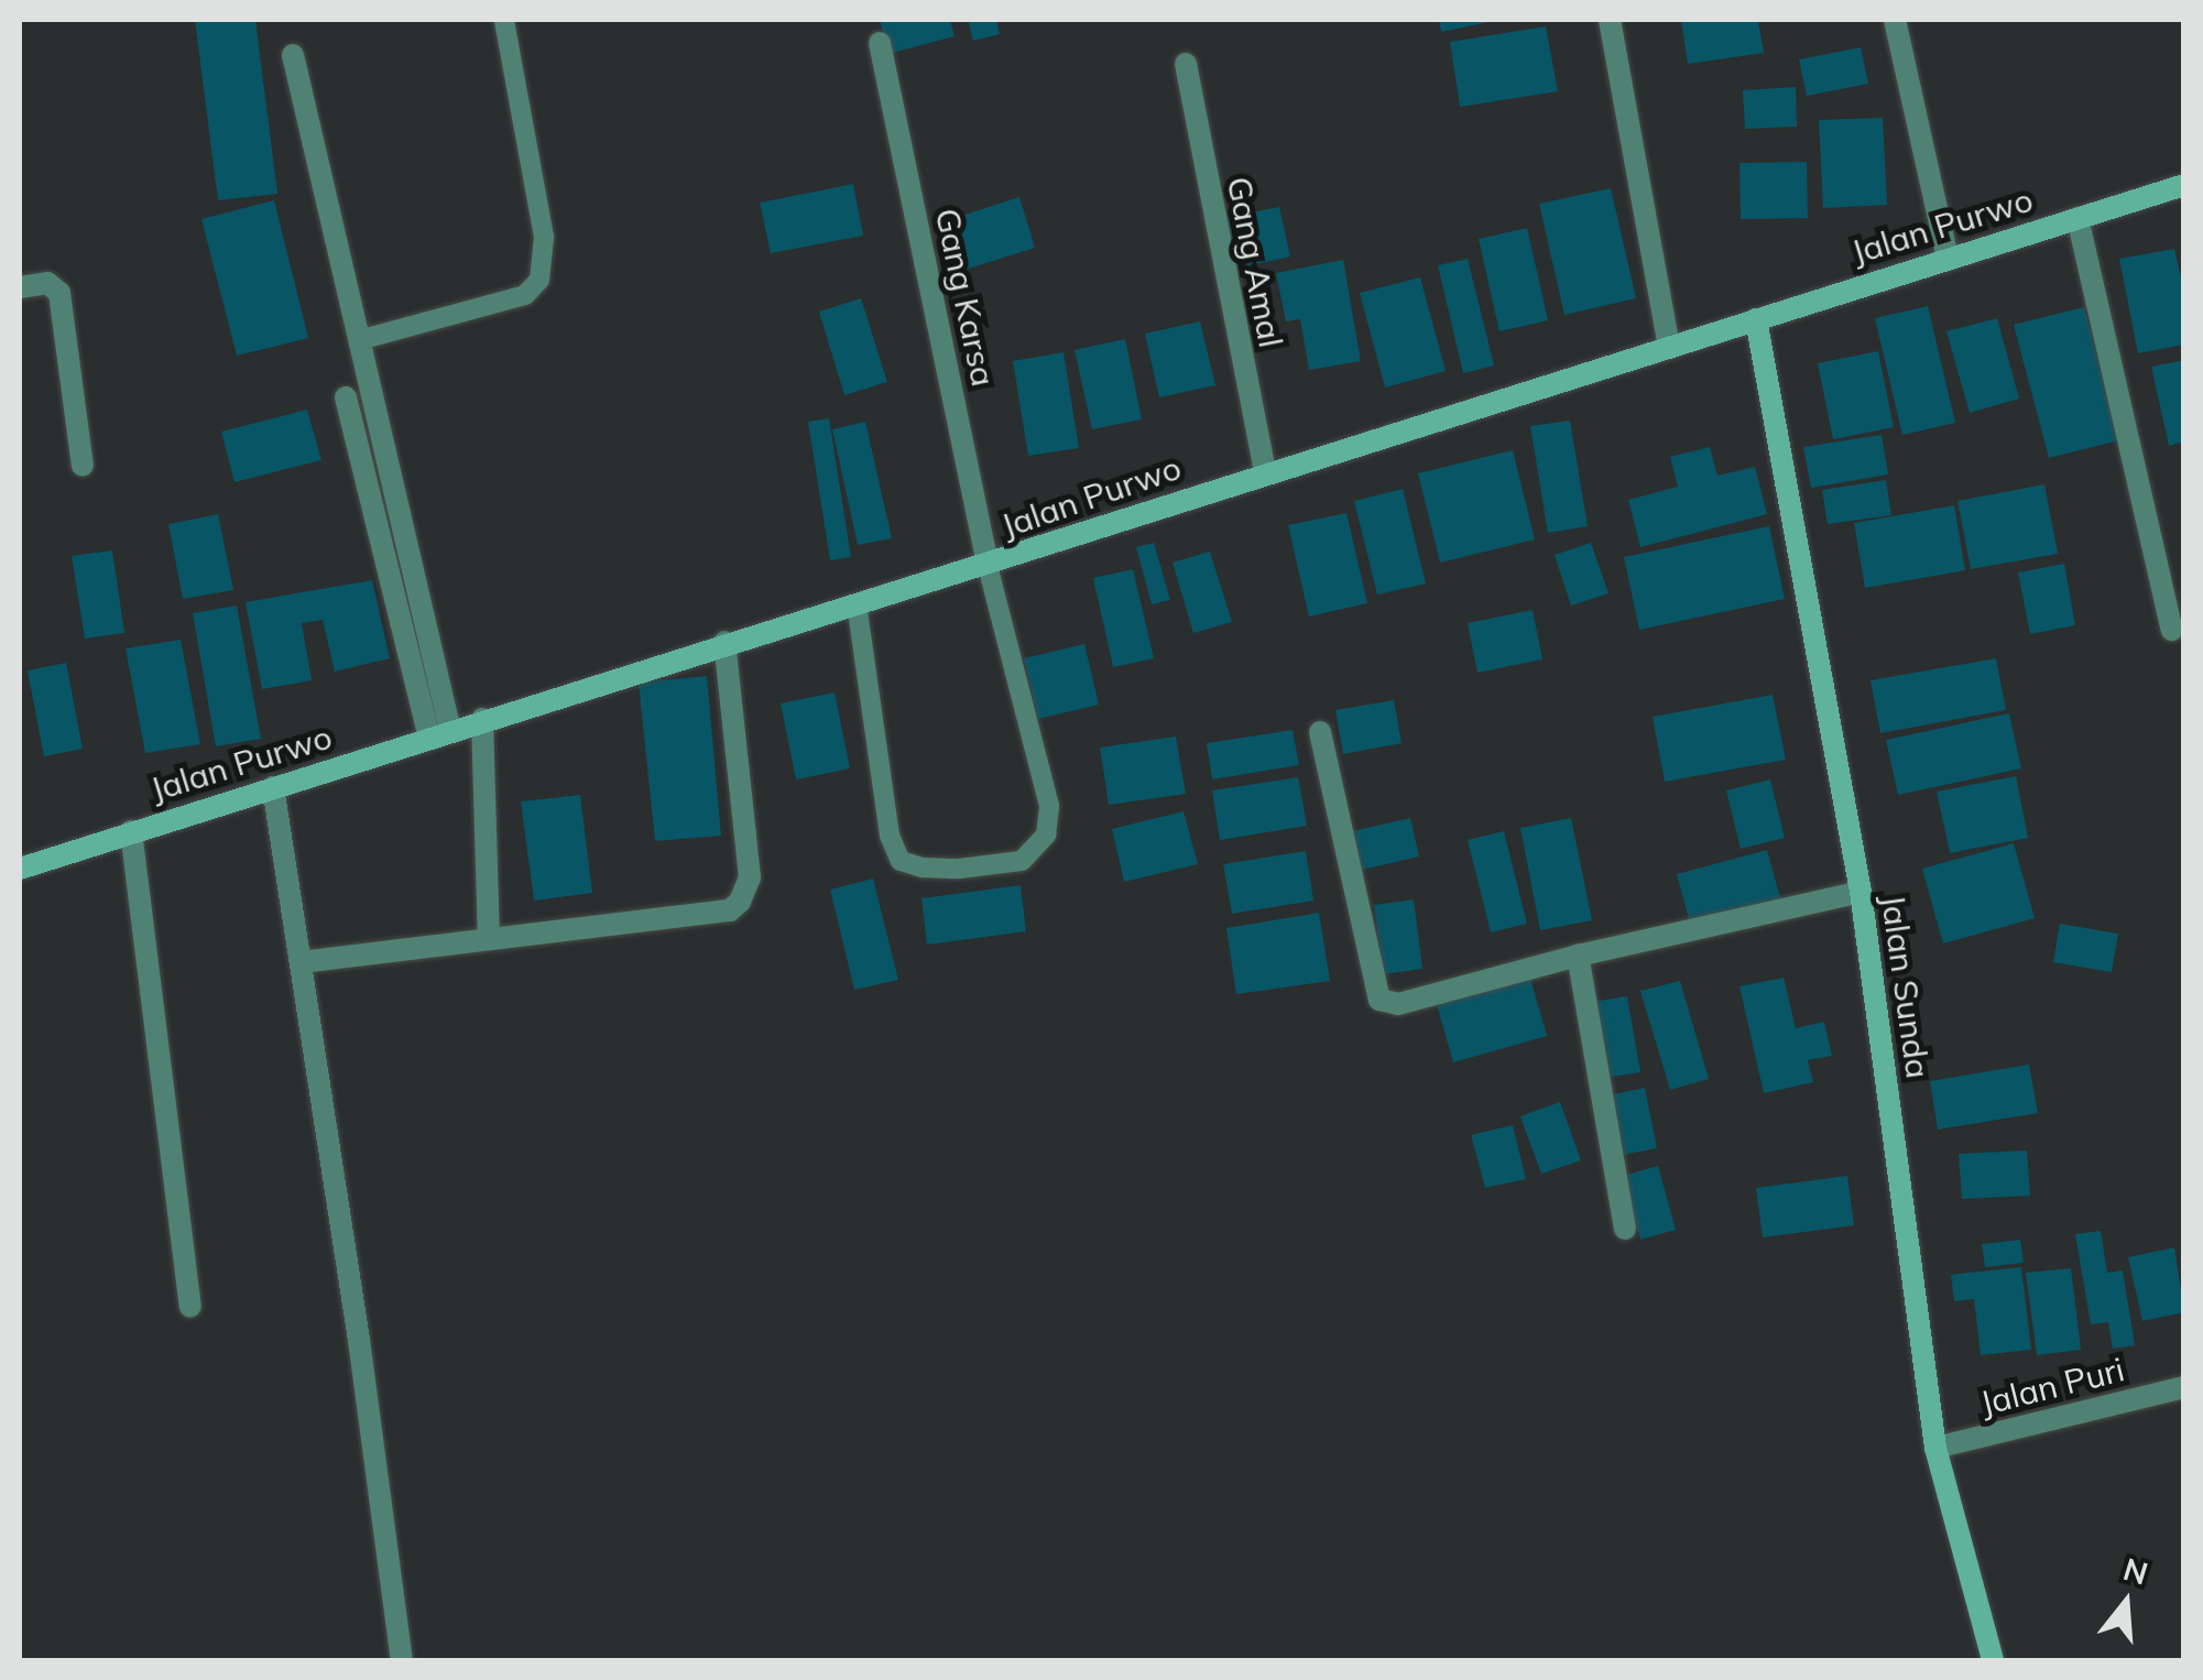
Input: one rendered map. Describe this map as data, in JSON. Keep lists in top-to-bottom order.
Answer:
{
  "streets": {
    "street": [
      "Jalan Purwo",
      "Gang Amal",
      "Gang Karsa",
      "Jalan Sunda",
      "Jalan Puri"
    ]
  },
  "crossings": [
    ["Jalan Purwo", "Gang Amal"],
    ["Jalan Purwo", "Gang Karsa"],
    ["Jalan Purwo", "Jalan Sunda"],
    ["Jalan Sunda", "Jalan Puri"]
  ],
  "north": "top"
}
